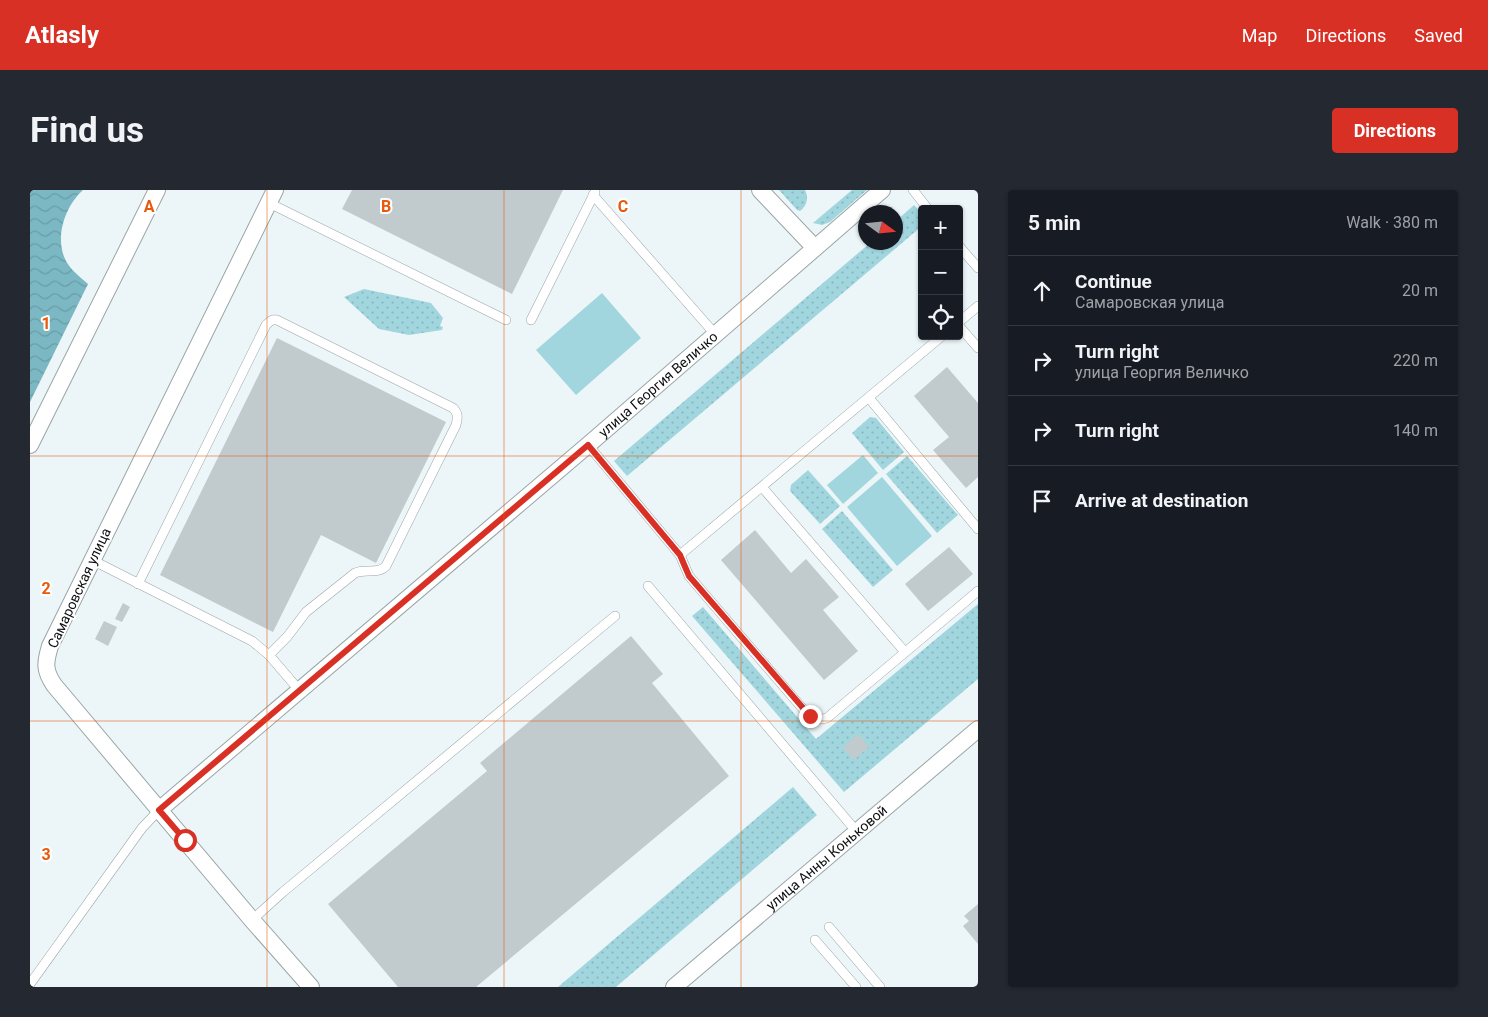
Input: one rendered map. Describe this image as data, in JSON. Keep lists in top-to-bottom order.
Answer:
{
  "streets": {
    "street": ["улица Георгия Величко", "Самаровская улица", "улица Анны Коньковой"]
  },
  "crossings": [
    ["улица Георгия Величко", "Самаровская улица"]
  ],
  "north": "right",
  "page": {
    "header": "Atlasly",
    "nav": ["Map", "Directions", "Saved"],
    "buttons": "Directions",
    "title": "Find us",
    "heading": ["5 min", "Walk · 380 m"],
    "map_buttons": ["+", "−"],
    "list": [
      ["Continue", "Самаровская улица", "20 m"],
      ["Turn right", "улица Георгия Величко", "220 m"],
      ["Turn right", "140 m"],
      "Arrive at destination"
    ]
  },
  "grid": {
    "columns": ["A", "B", "C"],
    "rows": ["1", "2", "3"]
  }
}
